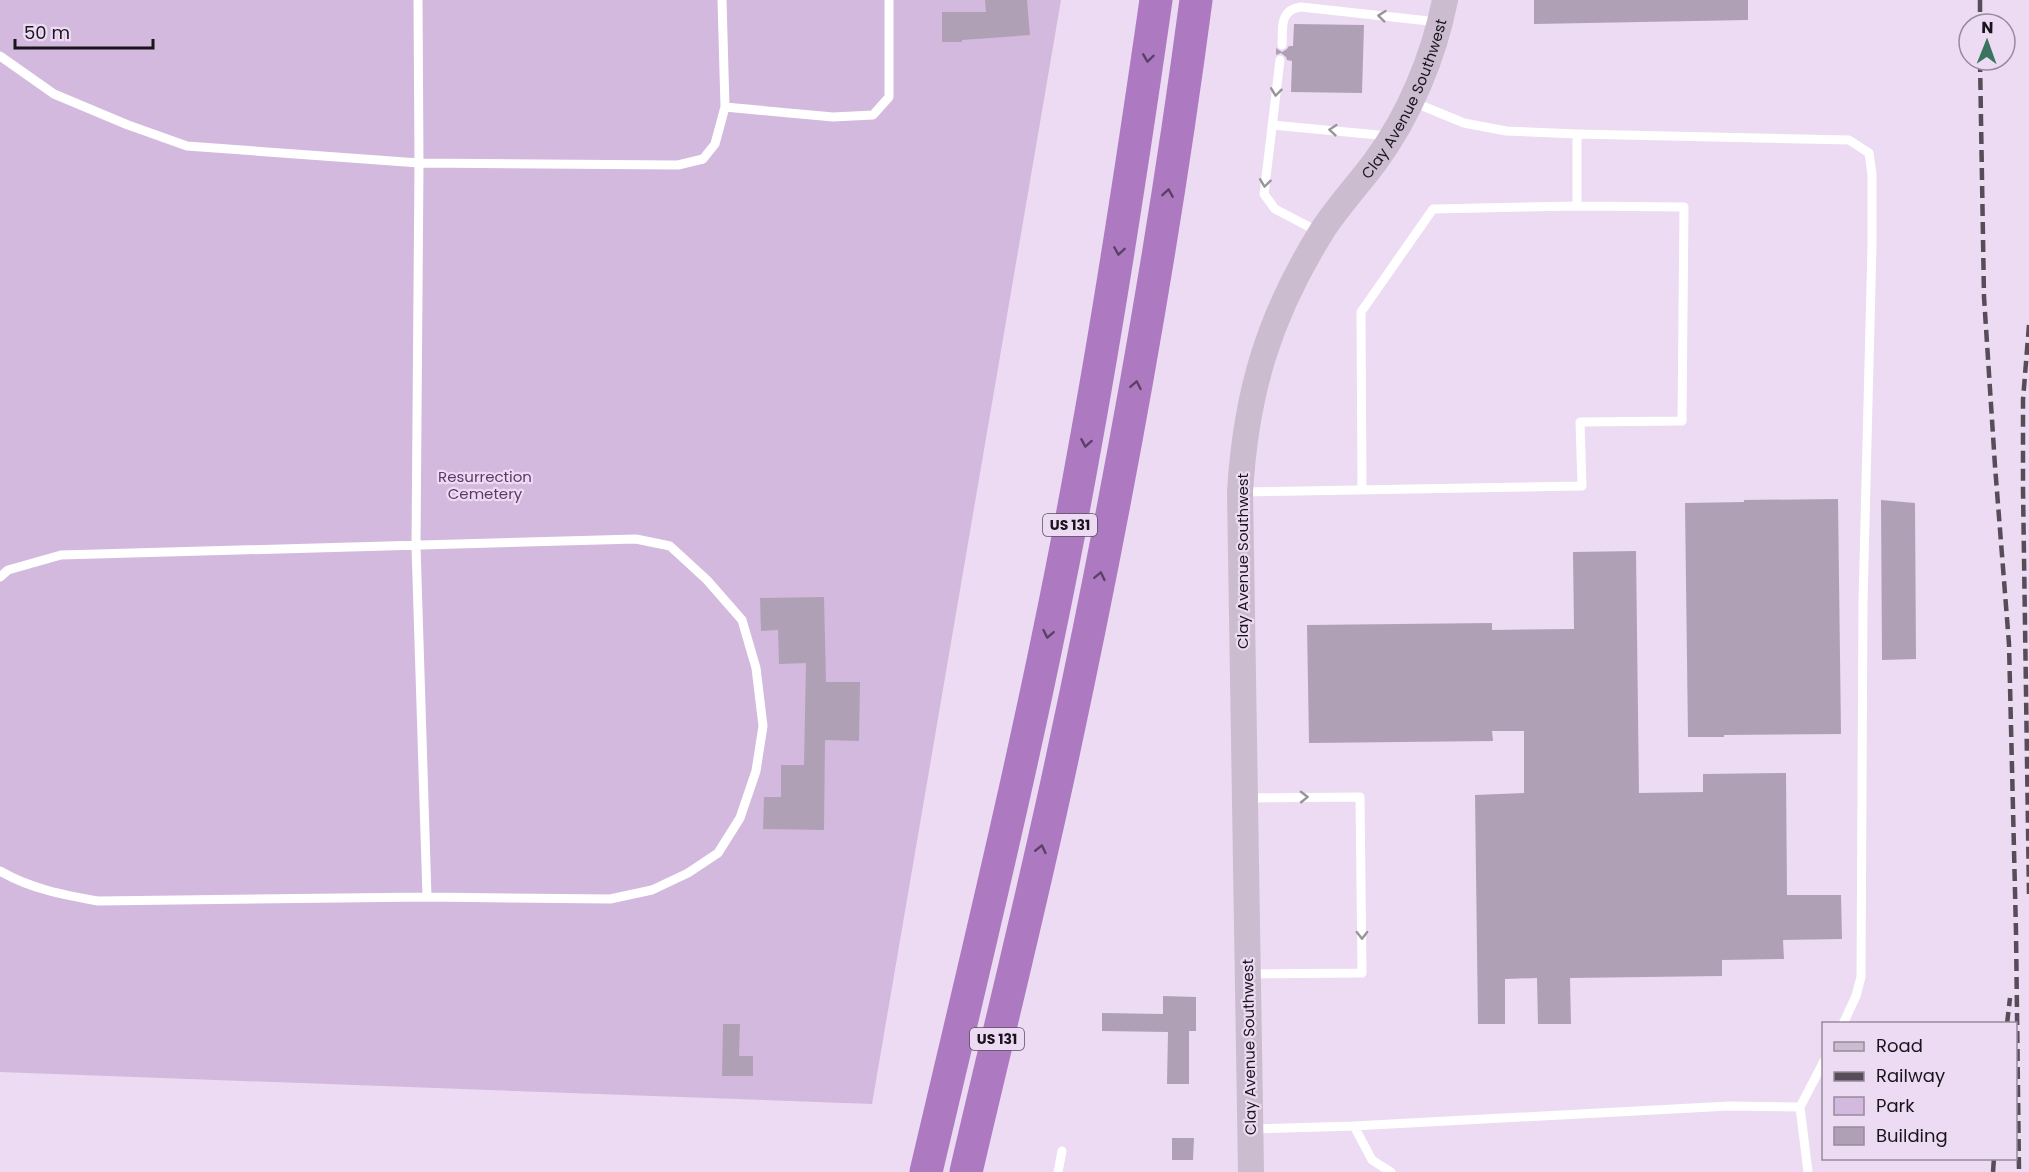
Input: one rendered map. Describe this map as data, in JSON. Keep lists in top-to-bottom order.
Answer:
{
  "streets": {
    "highway": ["US 131"],
    "street": ["Clay Avenue Southwest"]
  },
  "parks": ["Resurrection Cemetery"],
  "legend": [
    "Road",
    "Railway",
    "Park",
    "Building"
  ],
  "scale_bar": "50 m",
  "north": "top"
}
